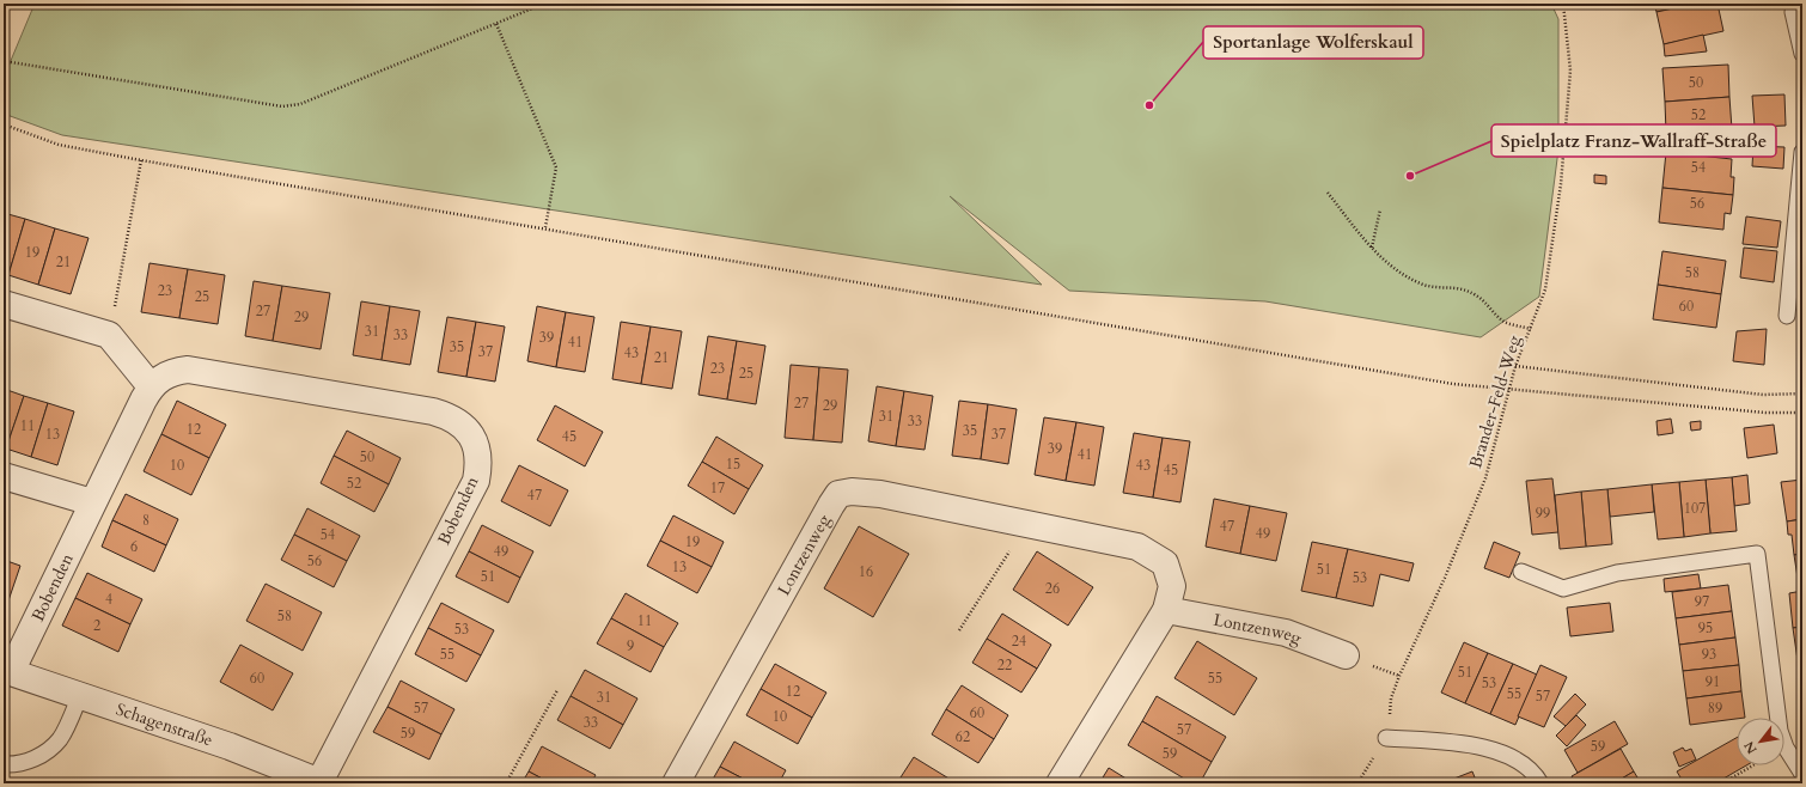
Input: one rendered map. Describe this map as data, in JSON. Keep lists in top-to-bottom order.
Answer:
{
  "streets": {
    "street": ["Bobenden", "Lontzenweg", "Schagenstraße"],
    "path": ["Brander-Feld-Weg"]
  },
  "crossings": [
    ["Bobenden", "Schagenstraße"]
  ],
  "places": ["Sportanlage Wolferskaul", "Spielplatz Franz-Wallraff-Straße"],
  "house_numbers": [
    "50",
    "52",
    "54",
    "56",
    "19",
    "21",
    "58",
    "23",
    "25",
    "60",
    "27",
    "29",
    "31",
    "33",
    "39",
    "41",
    "35",
    "37",
    "43",
    "21",
    "23",
    "25",
    "27",
    "29",
    "31",
    "33",
    "11",
    "12",
    "35",
    "13",
    "37",
    "45",
    "39",
    "41",
    "50",
    "15",
    "10",
    "43",
    "45",
    "52",
    "17",
    "47",
    "107",
    "99",
    "8",
    "47",
    "49",
    "54",
    "19",
    "6",
    "49",
    "56",
    "13",
    "51",
    "16",
    "51",
    "53",
    "26",
    "4",
    "97",
    "58",
    "11",
    "2",
    "95",
    "53",
    "24",
    "9",
    "55",
    "93",
    "22",
    "51",
    "60",
    "55",
    "91",
    "53",
    "12",
    "55",
    "57",
    "31",
    "57",
    "89",
    "60",
    "10",
    "33",
    "57",
    "59",
    "62",
    "59",
    "59"
  ],
  "north": "bottom left"
}
